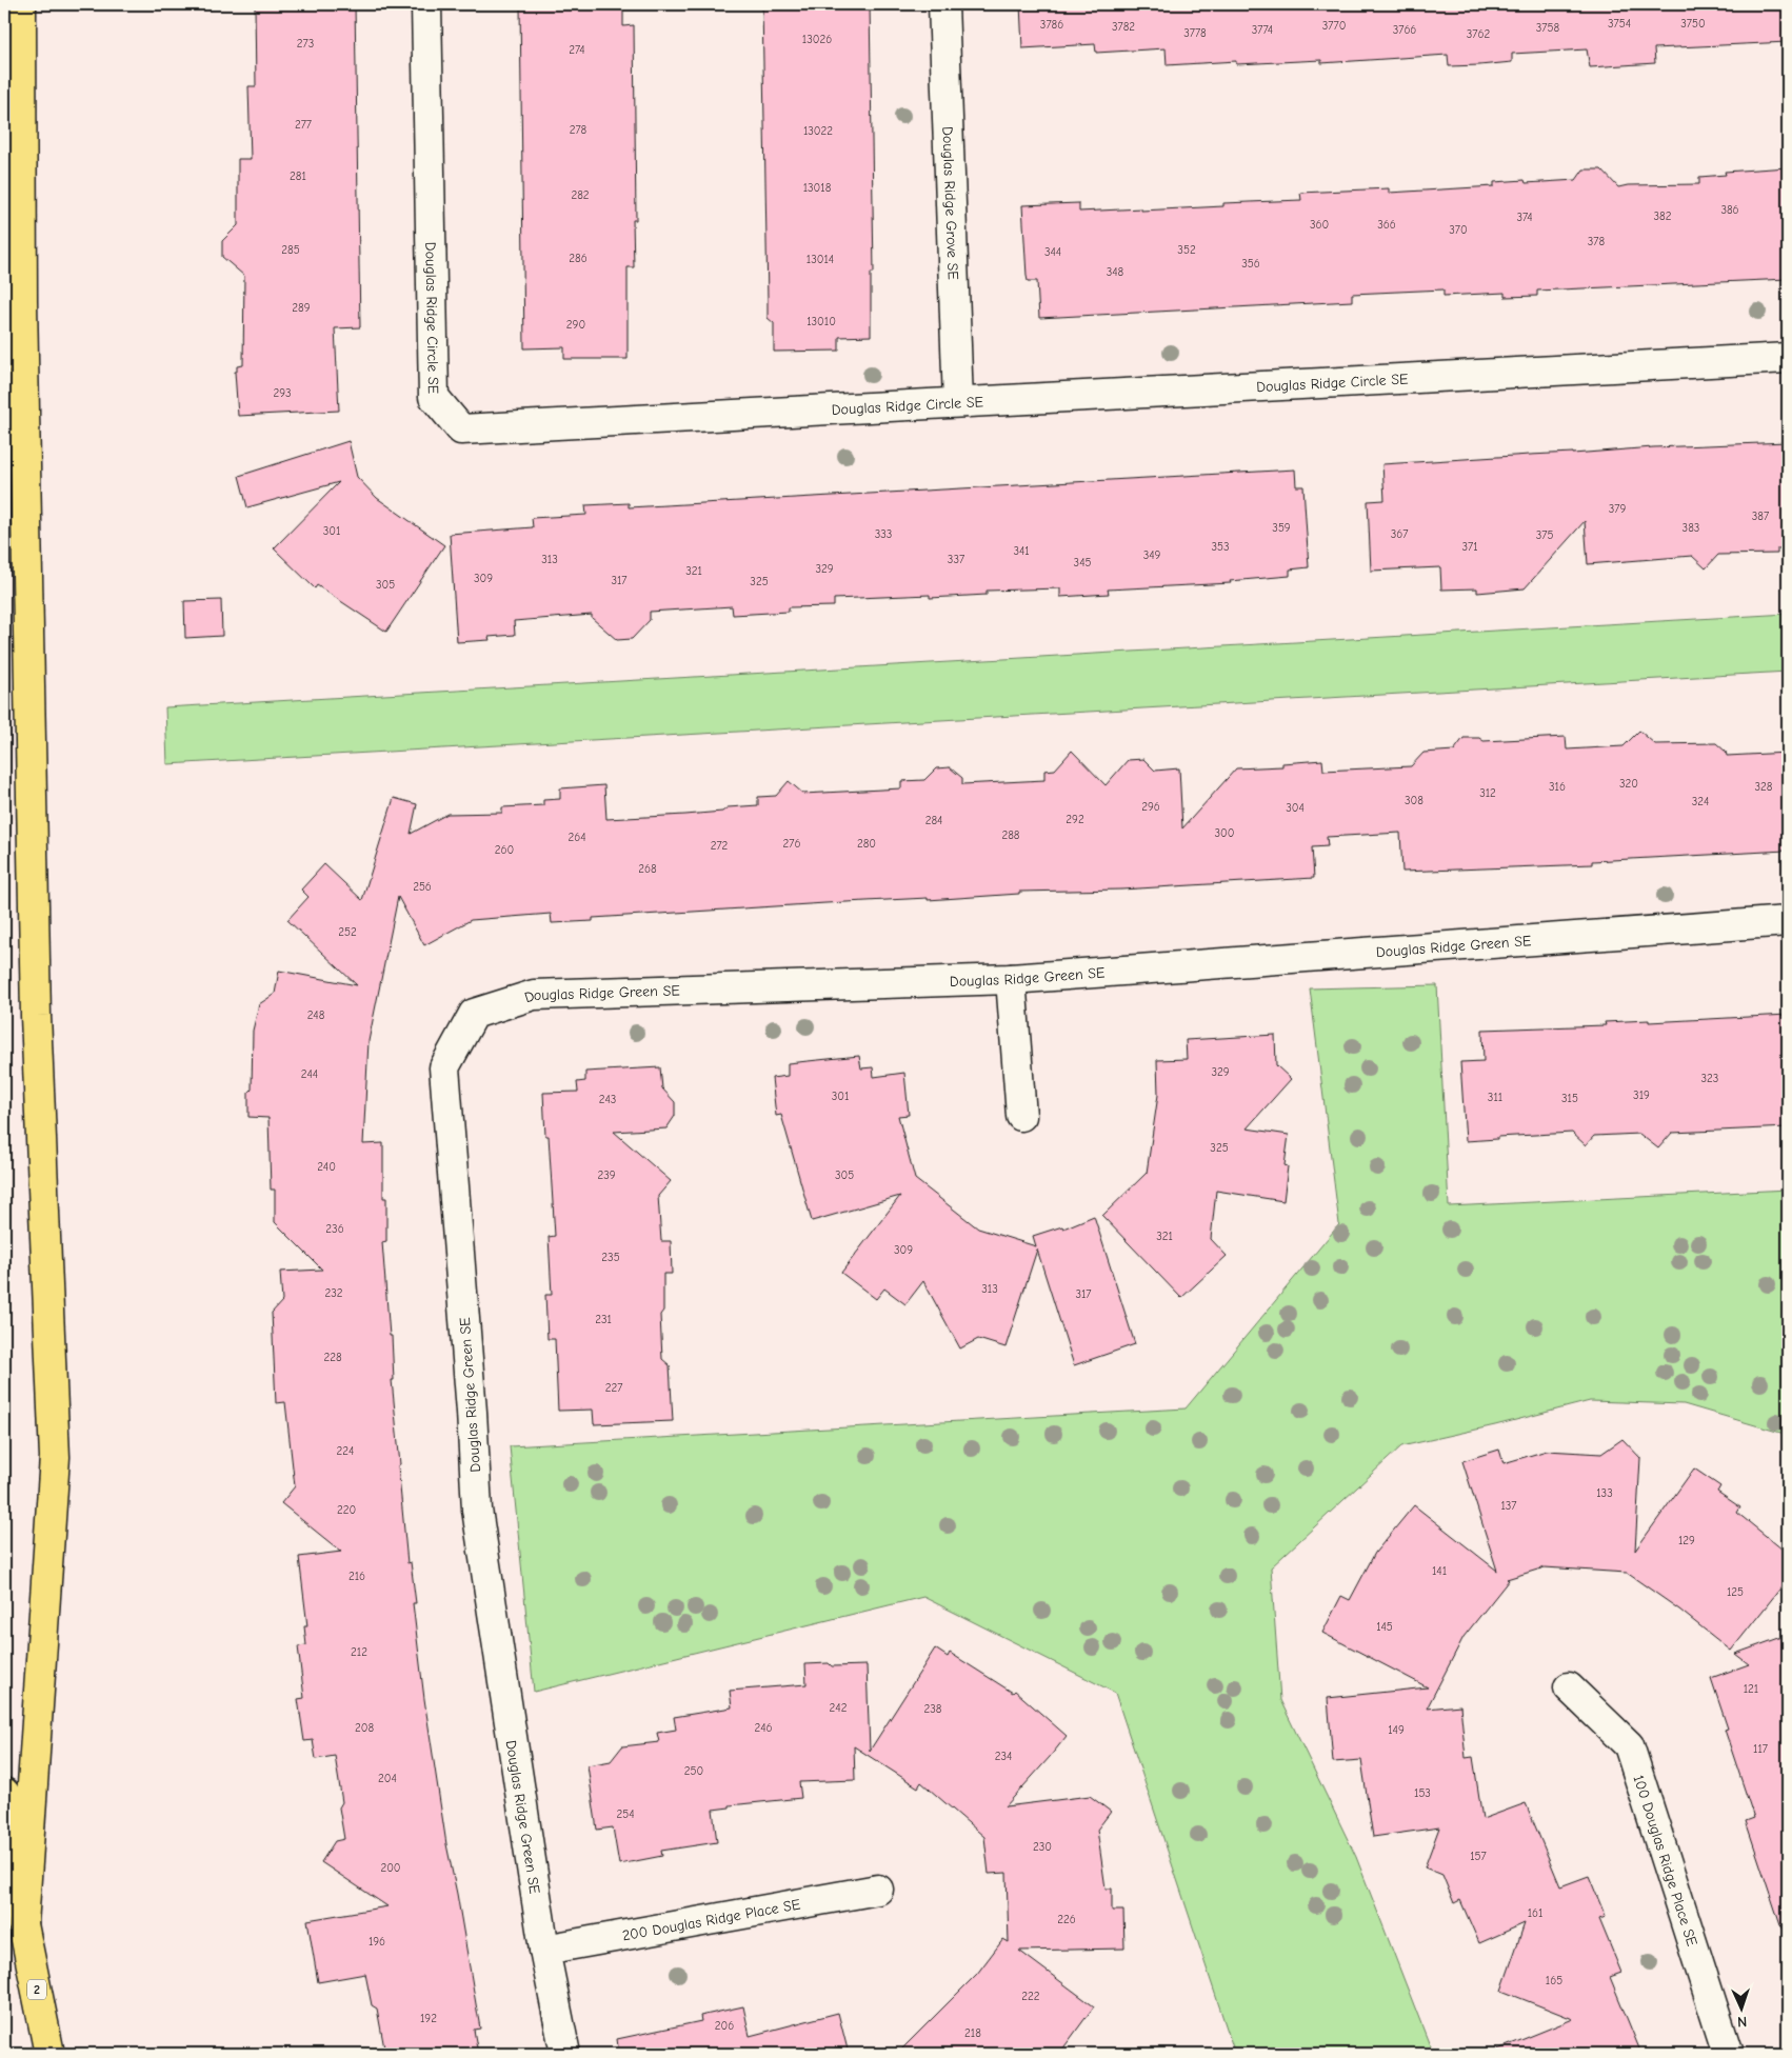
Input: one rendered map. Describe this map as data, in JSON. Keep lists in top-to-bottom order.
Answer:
{
  "streets": {
    "highway": ["2"],
    "street": [
      "Douglas Ridge Grove SE",
      "Douglas Ridge Circle SE",
      "Douglas Ridge Green SE",
      "100 Douglas Ridge Place SE",
      "200 Douglas Ridge Place SE"
    ]
  },
  "crossings": [
    ["Douglas Ridge Grove SE", "Douglas Ridge Circle SE"],
    ["Douglas Ridge Green SE", "200 Douglas Ridge Place SE"]
  ],
  "house_numbers": [
    "3754",
    "3750",
    "3786",
    "3770",
    "3782",
    "3758",
    "3774",
    "3766",
    "3778",
    "3762",
    "13026",
    "273",
    "274",
    "277",
    "278",
    "13022",
    "281",
    "13018",
    "282",
    "386",
    "382",
    "374",
    "360",
    "366",
    "370",
    "378",
    "285",
    "352",
    "344",
    "286",
    "13014",
    "356",
    "348",
    "289",
    "13010",
    "290",
    "293",
    "379",
    "387",
    "359",
    "383",
    "301",
    "333",
    "367",
    "375",
    "353",
    "371",
    "341",
    "349",
    "313",
    "337",
    "345",
    "329",
    "321",
    "309",
    "317",
    "325",
    "305",
    "320",
    "316",
    "328",
    "312",
    "308",
    "324",
    "296",
    "304",
    "292",
    "284",
    "300",
    "288",
    "264",
    "276",
    "280",
    "272",
    "260",
    "268",
    "256",
    "252",
    "248",
    "329",
    "244",
    "323",
    "319",
    "301",
    "311",
    "315",
    "243",
    "325",
    "240",
    "239",
    "305",
    "236",
    "321",
    "309",
    "235",
    "313",
    "232",
    "317",
    "231",
    "228",
    "227",
    "224",
    "133",
    "137",
    "220",
    "129",
    "141",
    "216",
    "125",
    "145",
    "212",
    "121",
    "242",
    "238",
    "208",
    "246",
    "149",
    "117",
    "234",
    "250",
    "204",
    "153",
    "254",
    "230",
    "157",
    "200",
    "161",
    "226",
    "196",
    "165",
    "222",
    "192",
    "206",
    "218"
  ],
  "north": "bottom"
}
